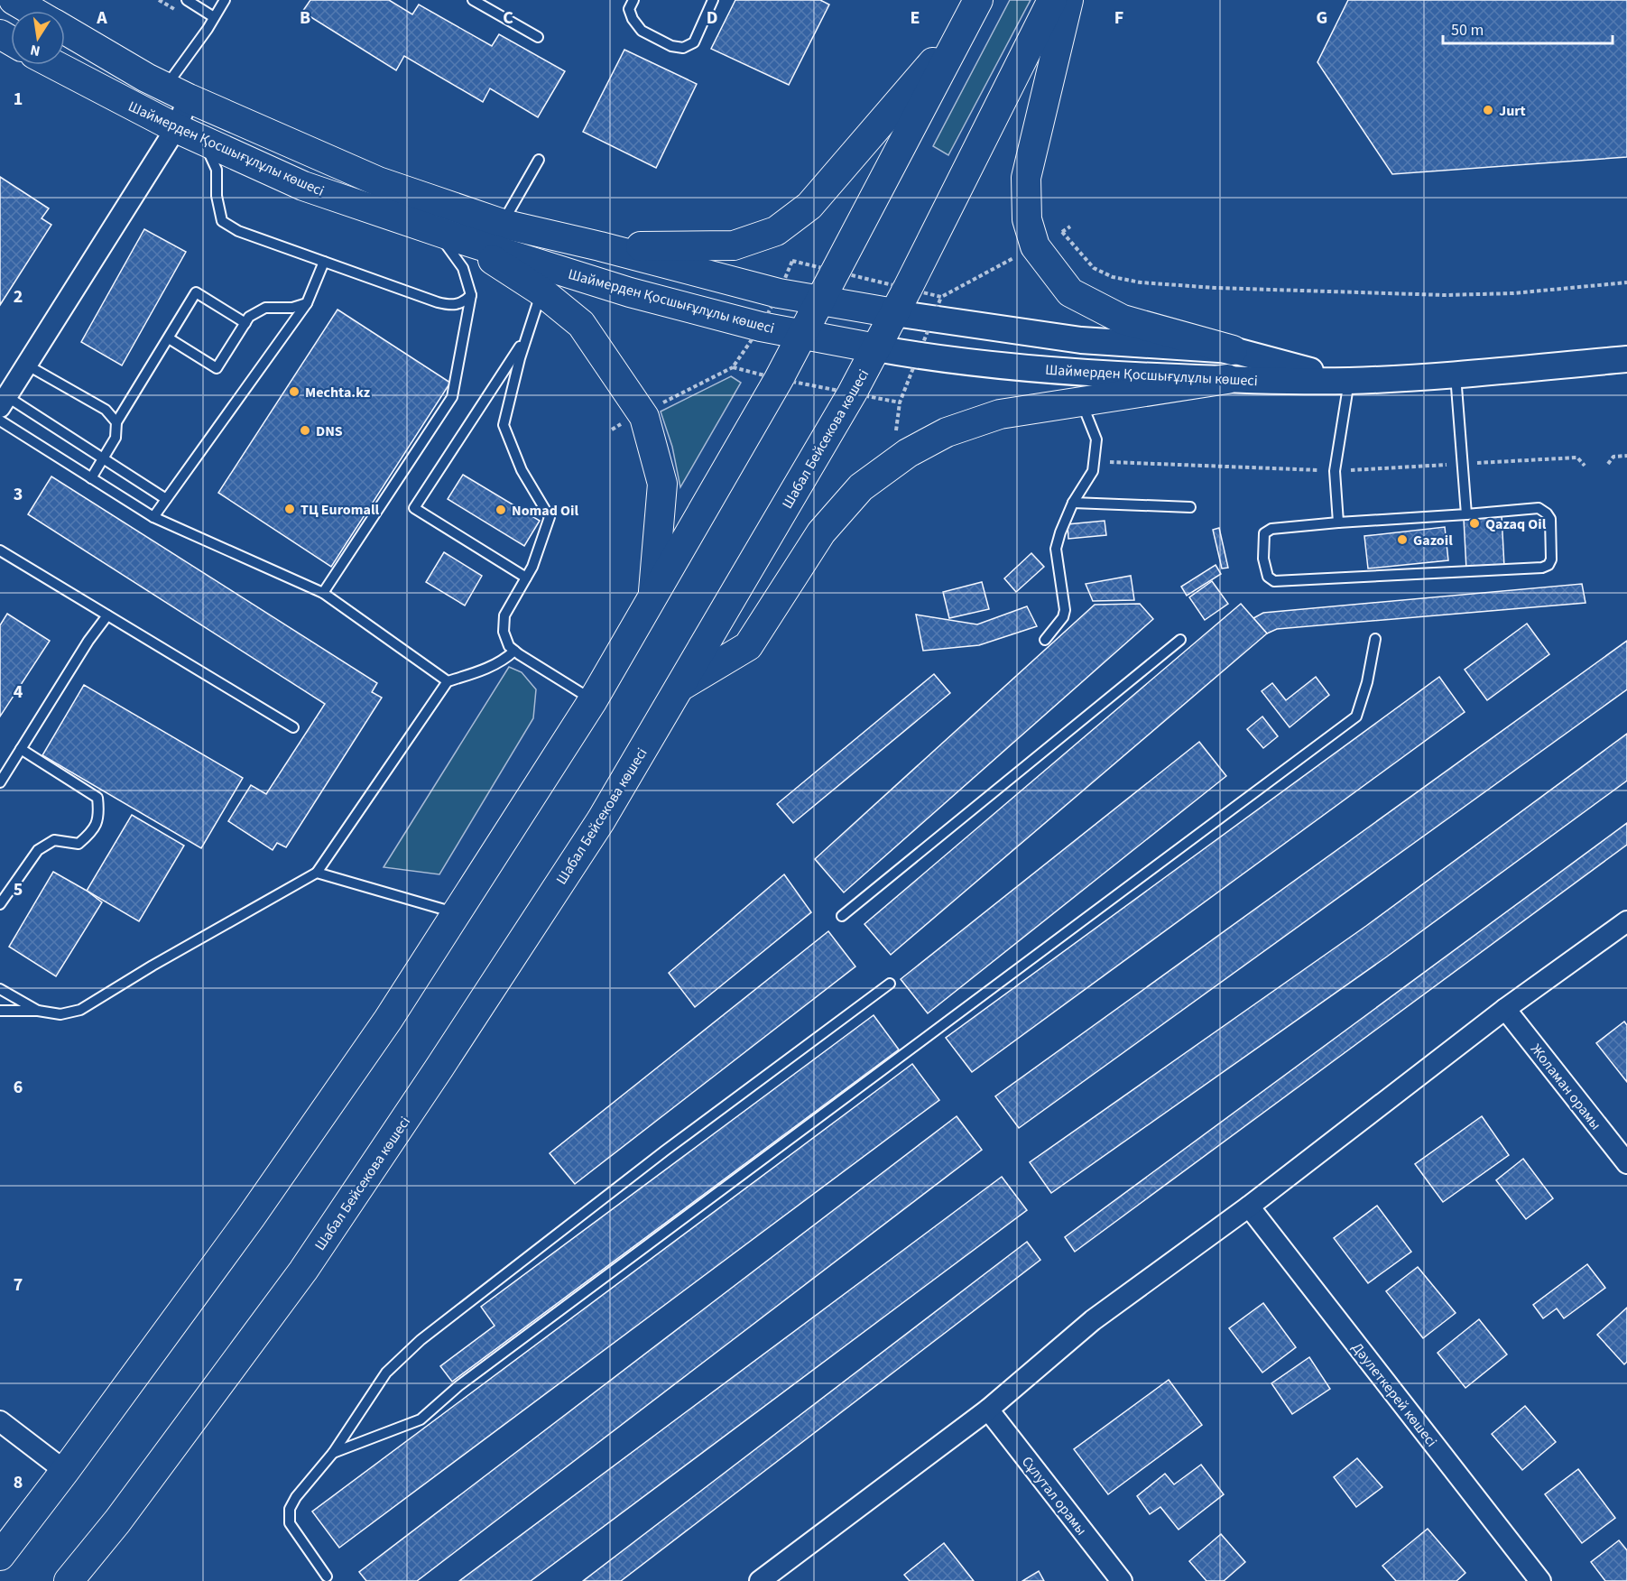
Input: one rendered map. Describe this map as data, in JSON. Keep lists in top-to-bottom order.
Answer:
{
  "streets": {
    "main road": ["Шаймерден Қосшығұлұлы көшесі", "Шабал Бейсекова көшесі"],
    "street": ["Жоламан орамы", "Дәулеткерей көшесі", "Сұлутал орамы"]
  },
  "crossings": [
    ["Шаймерден Қосшығұлұлы көшесі", "Шабал Бейсекова көшесі"]
  ],
  "places": [
    "Jurt",
    "Mechta.kz",
    "DNS",
    "ТЦ Euromall",
    "Nomad Oil",
    "Qazaq Oil",
    "Gazoil"
  ],
  "scale_bar": "50 m",
  "north": "bottom",
  "grid": {
    "columns": [
      "A",
      "B",
      "C",
      "D",
      "E",
      "F",
      "G"
    ],
    "rows": [
      "1",
      "2",
      "3",
      "4",
      "5",
      "6",
      "7",
      "8"
    ]
  }
}
